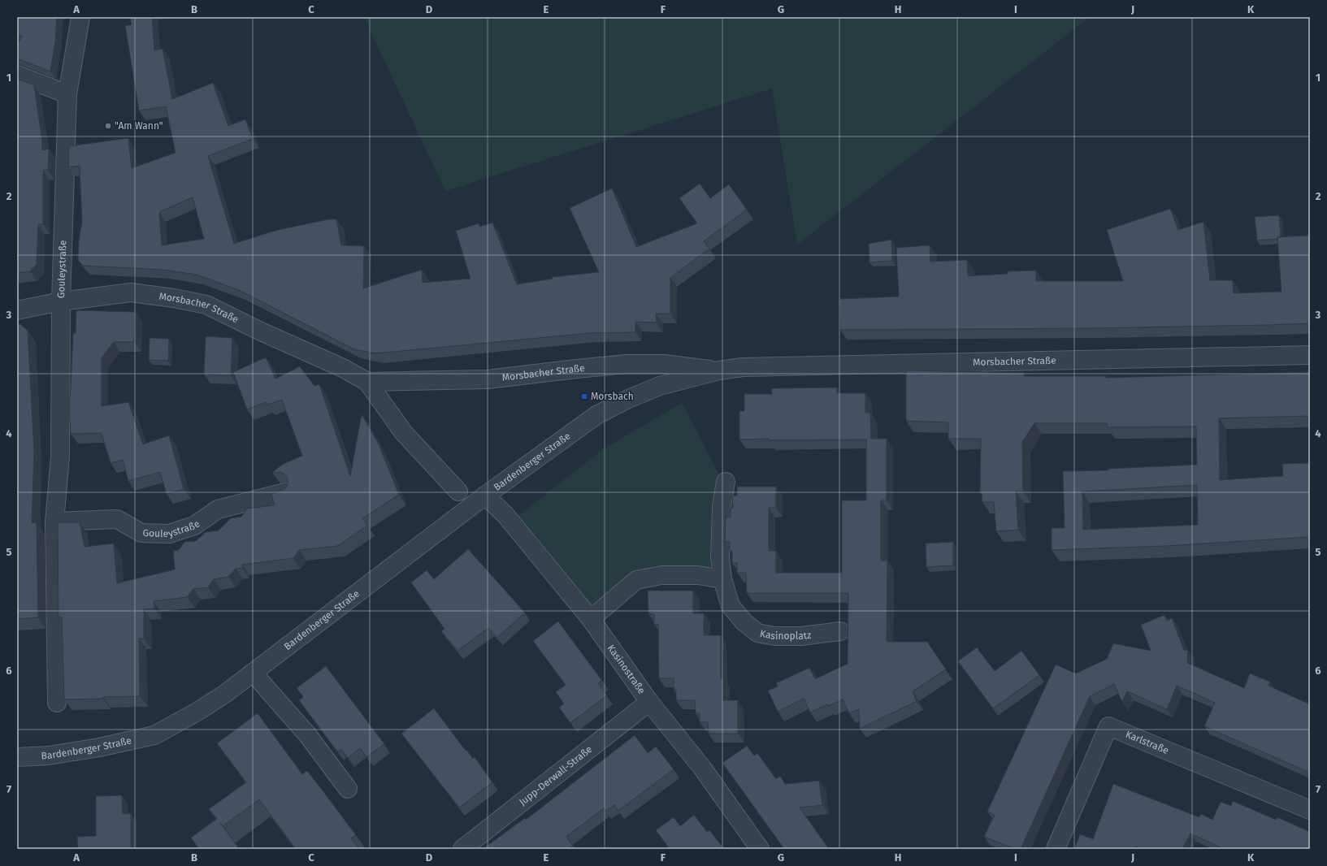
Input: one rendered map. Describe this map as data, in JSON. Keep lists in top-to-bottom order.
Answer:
{
  "streets": {
    "street": [
      "Gouleystraße",
      "Morsbacher Straße",
      "Bardenberger Straße",
      "Kasinoplatz",
      "Kasinostraße",
      "Karlstraße",
      "Jupp-Derwall-Straße"
    ]
  },
  "crossings": [
    ["Gouleystraße", "Morsbacher Straße"],
    ["Morsbacher Straße", "Bardenberger Straße"],
    ["Bardenberger Straße", "Kasinostraße"],
    ["Kasinostraße", "Jupp-Derwall-Straße"]
  ],
  "places": {
    "other": ["\"Am Wann\""],
    "transit": ["Morsbach"]
  },
  "grid": {
    "columns": [
      "A",
      "B",
      "C",
      "D",
      "E",
      "F",
      "G",
      "H",
      "I",
      "J",
      "K"
    ],
    "rows": [
      "1",
      "2",
      "3",
      "4",
      "5",
      "6",
      "7"
    ]
  }
}
